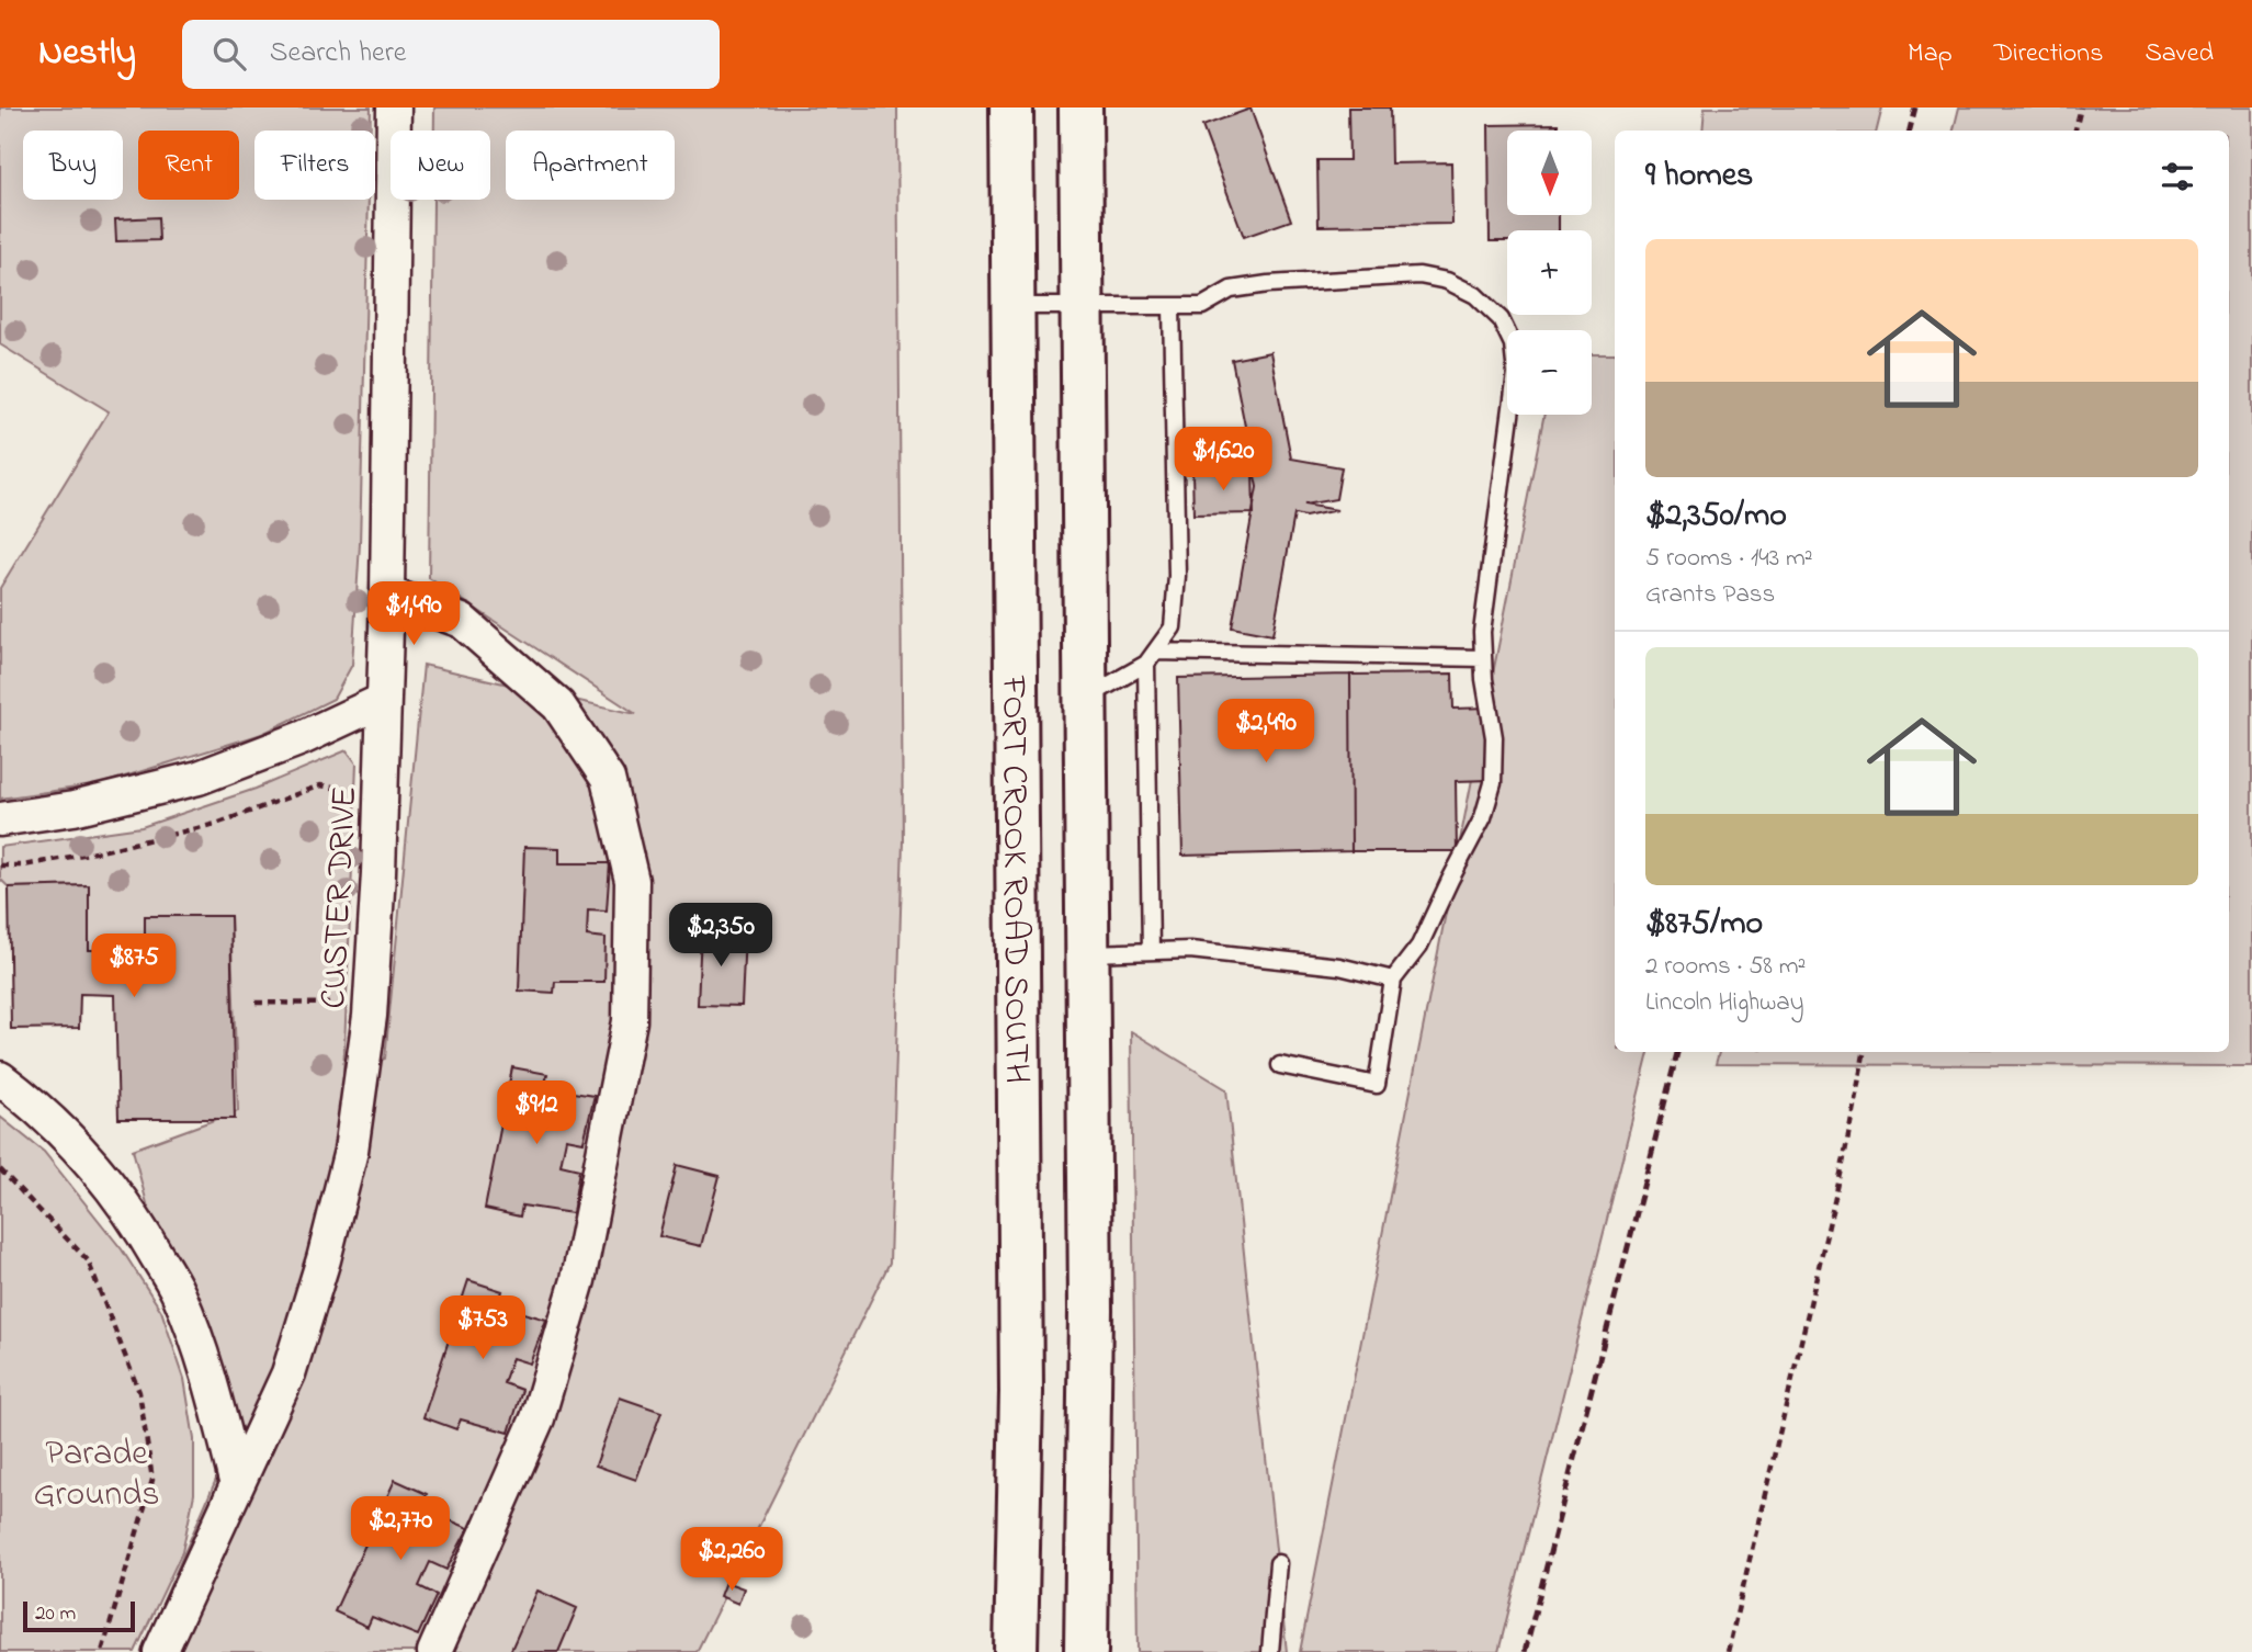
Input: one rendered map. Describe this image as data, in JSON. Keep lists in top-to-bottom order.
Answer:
{
  "streets": {
    "main road": ["FORT CROOK ROAD SOUTH"],
    "street": ["CUSTER DRIVE"]
  },
  "parks": ["Parade Grounds"],
  "scale_bar": "20 m",
  "north": "bottom",
  "page": {
    "header": "Nestly",
    "search": "Search here",
    "nav": ["Map", "Directions", "Saved"],
    "map_buttons": ["+", "−"],
    "chip": [
      "Buy",
      "Rent",
      "Filters",
      "New",
      "Apartment"
    ],
    "heading": "9 homes",
    "list": [
      {
        "name": "$2,350/mo",
        "note": "5 rooms · 143 m² · Grants Pass"
      },
      {
        "name": "$875/mo",
        "note": "2 rooms · 58 m² · Lincoln Highway"
      }
    ],
    "price": [
      "$1,620",
      "$1,490",
      "$2,490",
      "$2,350",
      "$875",
      "$912",
      "$753",
      "$2,770",
      "$2,260"
    ],
    "scale": "20 m"
  }
}
